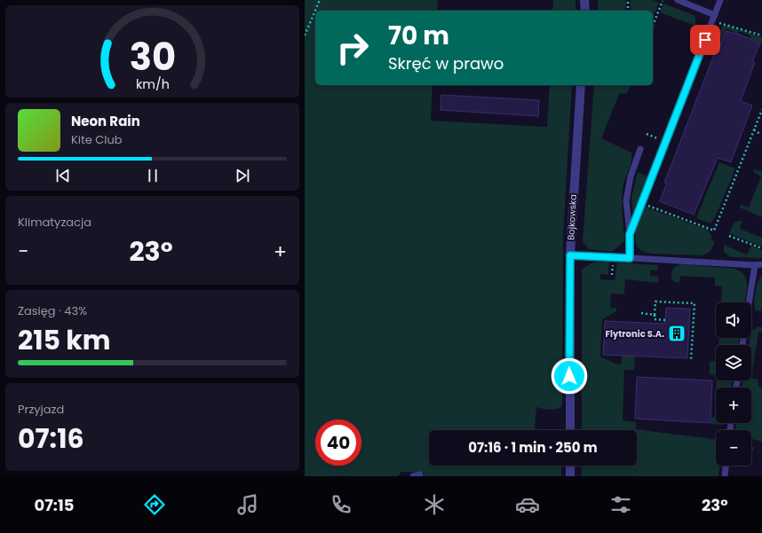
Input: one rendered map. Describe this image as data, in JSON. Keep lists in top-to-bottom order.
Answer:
{
  "streets": {
    "street": ["Bojkowska"]
  },
  "places": {
    "building": ["Flytronic S.A."]
  },
  "page": {
    "turn": ["70 m", "Skręć w prawo"],
    "song": ["Neon Rain", "Kite Club"],
    "tile": [
      "Klimatyzacja",
      ["Zasięg · 43%", "215 km"],
      ["Przyjazd", "07:16"]
    ],
    "heat": ["−", "23°", "+"],
    "map_buttons": ["+", "−"],
    "limit": "40",
    "trip": "07:16 · 1 min · 250 m",
    "tabs": ["07:15", "23°"],
    "gauge": ["30", "km/h"]
  }
}
